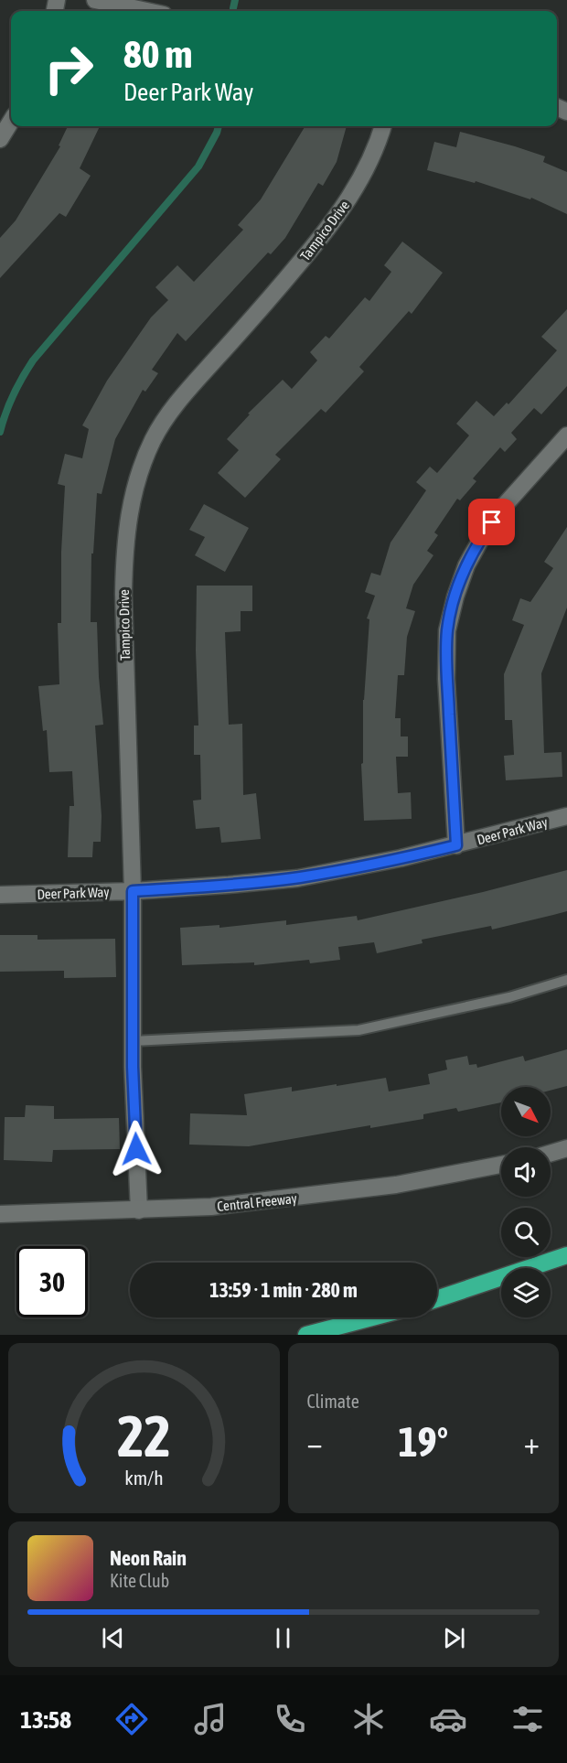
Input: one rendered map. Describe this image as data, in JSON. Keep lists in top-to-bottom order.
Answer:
{
  "streets": {
    "street": ["Tampico Drive", "Deer Park Way", "Central Freeway"]
  },
  "crossings": [
    ["Tampico Drive", "Deer Park Way"],
    ["Tampico Drive", "Central Freeway"]
  ],
  "north": "bottom right",
  "page": {
    "turn": ["80 m", "Deer Park Way"],
    "limit": "30",
    "trip": "13:59 · 1 min · 280 m",
    "tile": "Climate",
    "heat": ["−", "19°", "+"],
    "song": ["Neon Rain", "Kite Club"],
    "tabs": "13:58",
    "gauge": ["22", "km/h"]
  }
}
